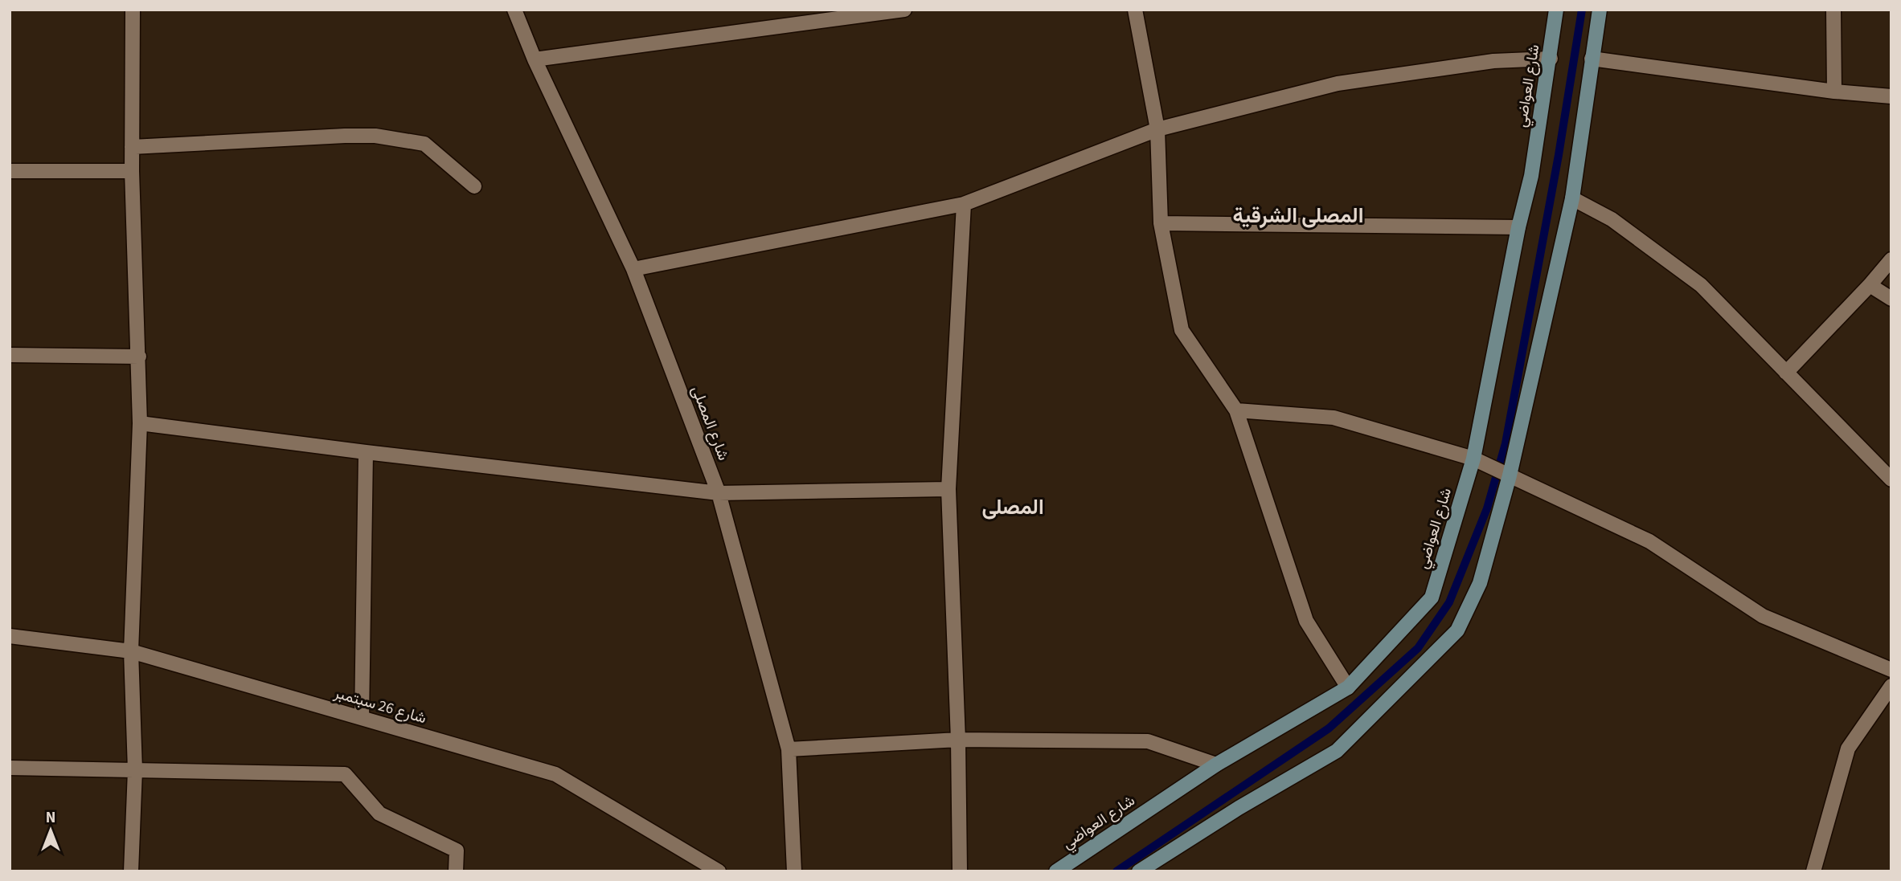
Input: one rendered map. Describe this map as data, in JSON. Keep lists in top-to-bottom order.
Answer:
{
  "streets": {
    "main road": ["شارع العواضي"],
    "street": ["شارع المصلى", "شارع 26 سبتمبر"]
  },
  "districts": ["المصلى الشرقية", "المصلى"],
  "north": "top"
}
